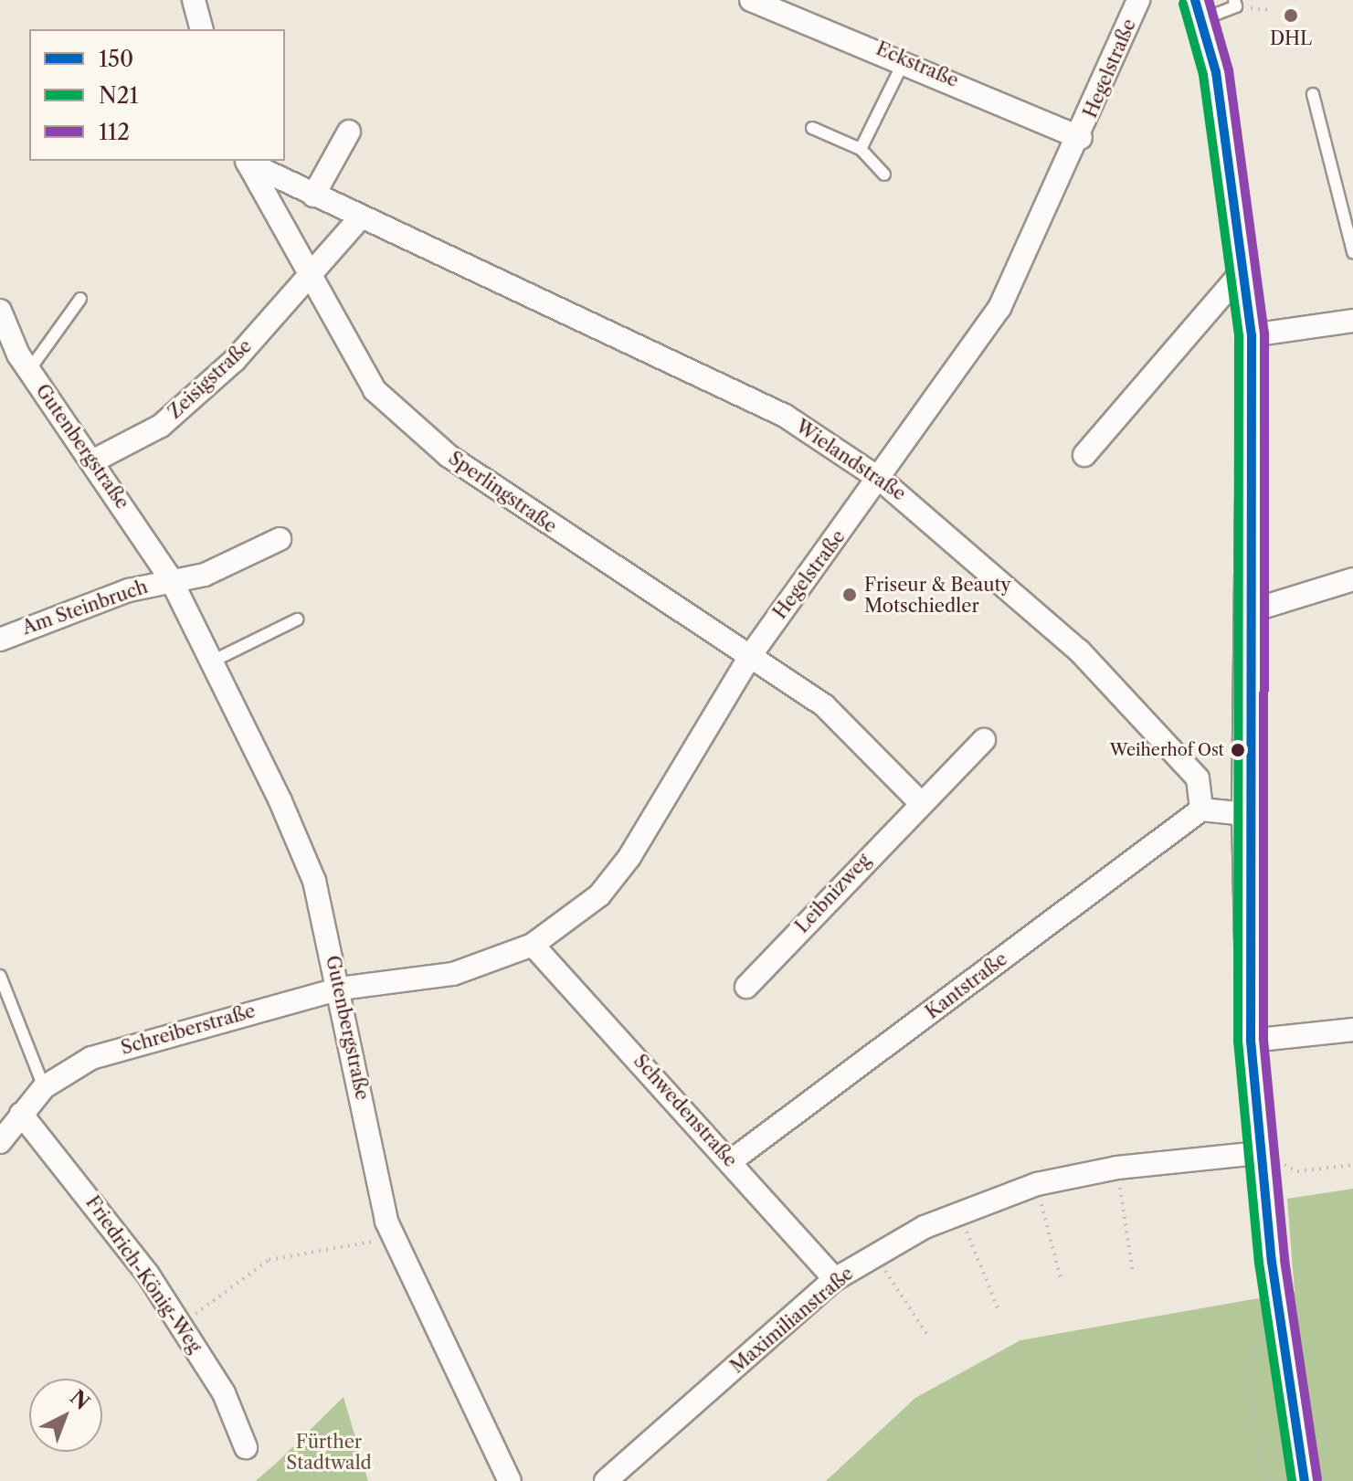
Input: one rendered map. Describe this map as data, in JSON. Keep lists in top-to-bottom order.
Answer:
{
  "streets": {
    "street": [
      "Eckstraße",
      "Hegelstraße",
      "Zeisigstraße",
      "Gutenbergstraße",
      "Wielandstraße",
      "Sperlingstraße",
      "Am Steinbruch",
      "Leibnizweg",
      "Kantstraße",
      "Schreiberstraße",
      "Schwedenstraße",
      "Friedrich-König-Weg",
      "Maximilianstraße"
    ]
  },
  "crossings": [
    ["Eckstraße", "Hegelstraße"],
    ["Hegelstraße", "Gutenbergstraße"],
    ["Hegelstraße", "Wielandstraße"],
    ["Hegelstraße", "Sperlingstraße"],
    ["Hegelstraße", "Schreiberstraße"],
    ["Hegelstraße", "Schwedenstraße"],
    ["Zeisigstraße", "Gutenbergstraße"],
    ["Zeisigstraße", "Wielandstraße"],
    ["Zeisigstraße", "Sperlingstraße"],
    ["Gutenbergstraße", "Am Steinbruch"],
    ["Gutenbergstraße", "Schreiberstraße"],
    ["Wielandstraße", "Sperlingstraße"],
    ["Wielandstraße", "Kantstraße"],
    ["Kantstraße", "Schwedenstraße"],
    ["Schreiberstraße", "Friedrich-König-Weg"],
    ["Schwedenstraße", "Maximilianstraße"]
  ],
  "parks": ["Fürther Stadtwald"],
  "places": ["DHL", "Friseur & Beauty Motschiedler", "Weiherhof Ost"],
  "lines": ["transit line 150", "transit line 112", "transit line N21"],
  "legend": ["150", "N21", "112"],
  "north": "top right"
}
